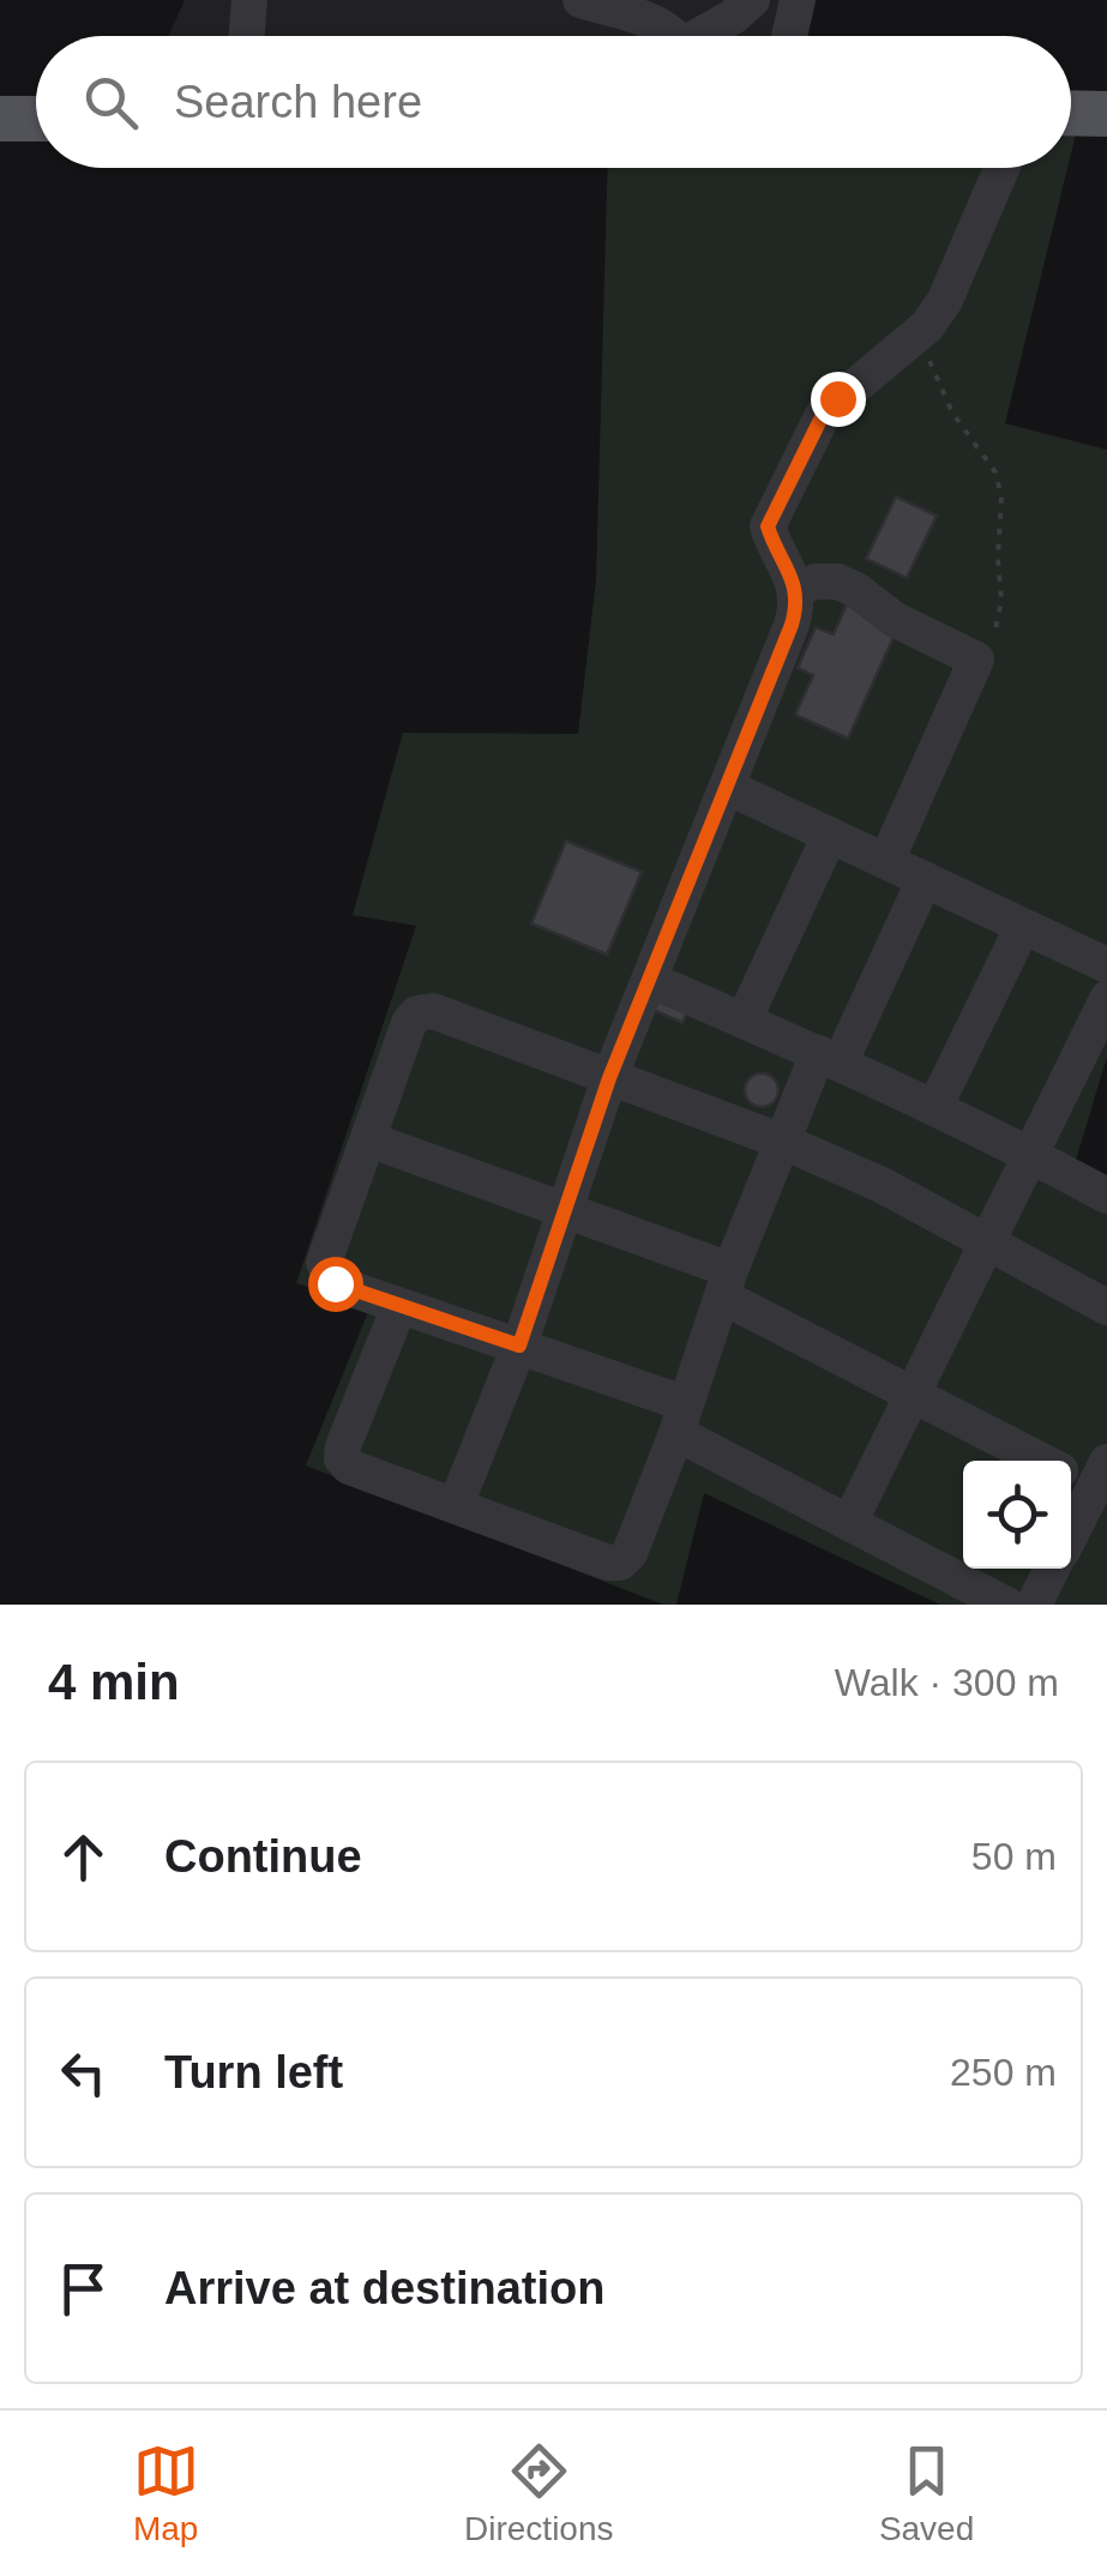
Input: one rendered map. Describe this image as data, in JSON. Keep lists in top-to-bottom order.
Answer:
{
  "page": {
    "search": "Search here",
    "heading": ["4 min", "Walk · 300 m"],
    "list": [
      ["Continue", "50 m"],
      ["Turn left", "250 m"],
      "Arrive at destination"
    ],
    "nav": ["Map", "Directions", "Saved"]
  }
}
